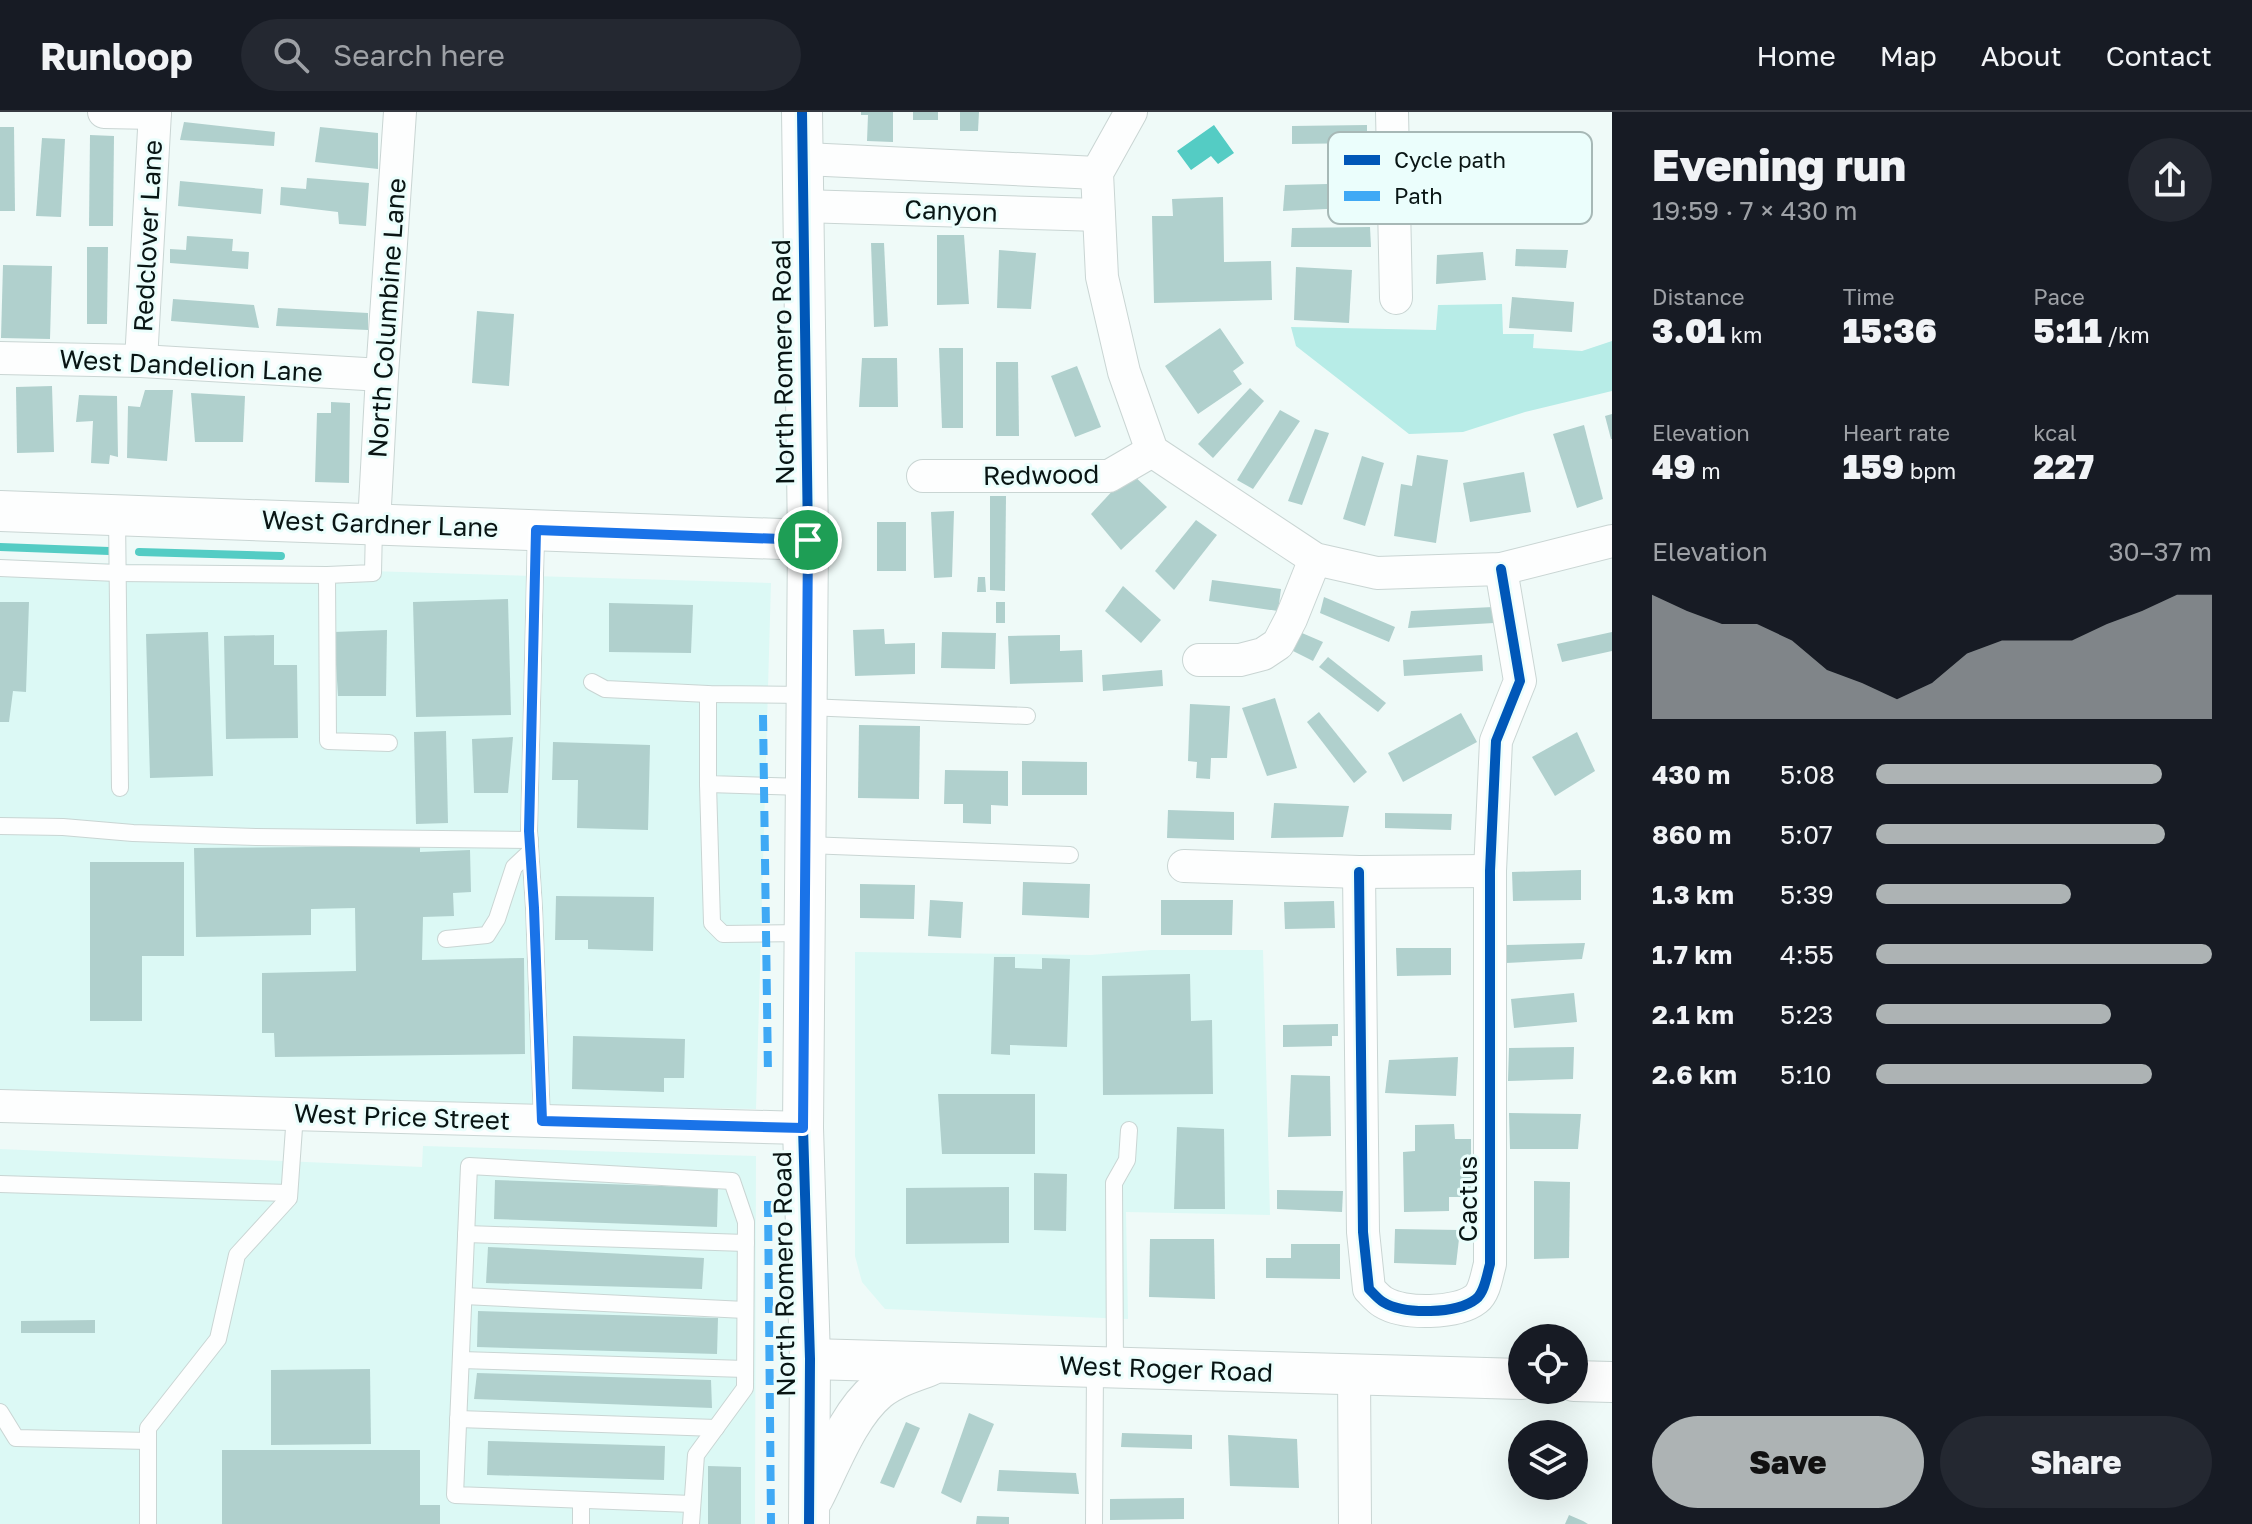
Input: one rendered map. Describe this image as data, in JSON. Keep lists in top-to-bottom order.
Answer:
{
  "streets": {
    "street": [
      "Canyon",
      "Redclover Lane",
      "North Columbine Lane",
      "North Romero Road",
      "West Dandelion Lane",
      "Redwood",
      "West Gardner Lane",
      "West Price Street",
      "Cactus",
      "West Roger Road"
    ]
  },
  "crossings": [
    ["Canyon", "North Romero Road"],
    ["Redclover Lane", "West Dandelion Lane"],
    ["North Columbine Lane", "West Dandelion Lane"],
    ["North Columbine Lane", "West Gardner Lane"],
    ["North Romero Road", "West Gardner Lane"],
    ["North Romero Road", "West Price Street"],
    ["North Romero Road", "West Roger Road"]
  ],
  "legend": ["Cycle path", "Path"],
  "page": {
    "header": "Runloop",
    "search": "Search here",
    "nav": [
      "Home",
      "Map",
      "About",
      "Contact"
    ],
    "heading": ["Evening run", "19:59 · 7 × 430 m"],
    "stats": [
      ["Distance", "3.01 km"],
      ["Time", "15:36"],
      ["Pace", "5:11 /km"],
      ["Elevation", "49 m"],
      ["Heart rate", "159 bpm"],
      ["kcal", "227"]
    ],
    "chart": ["Elevation", "30–37 m"],
    "list": [
      {
        "name": "430 m",
        "note": "5:08"
      },
      {
        "name": "860 m",
        "note": "5:07"
      },
      {
        "name": "1.3 km",
        "note": "5:39"
      },
      {
        "name": "1.7 km",
        "note": "4:55"
      },
      {
        "name": "2.1 km",
        "note": "5:23"
      },
      {
        "name": "2.6 km",
        "note": "5:10"
      }
    ],
    "buttons": ["Save", "Share"]
  }
}
